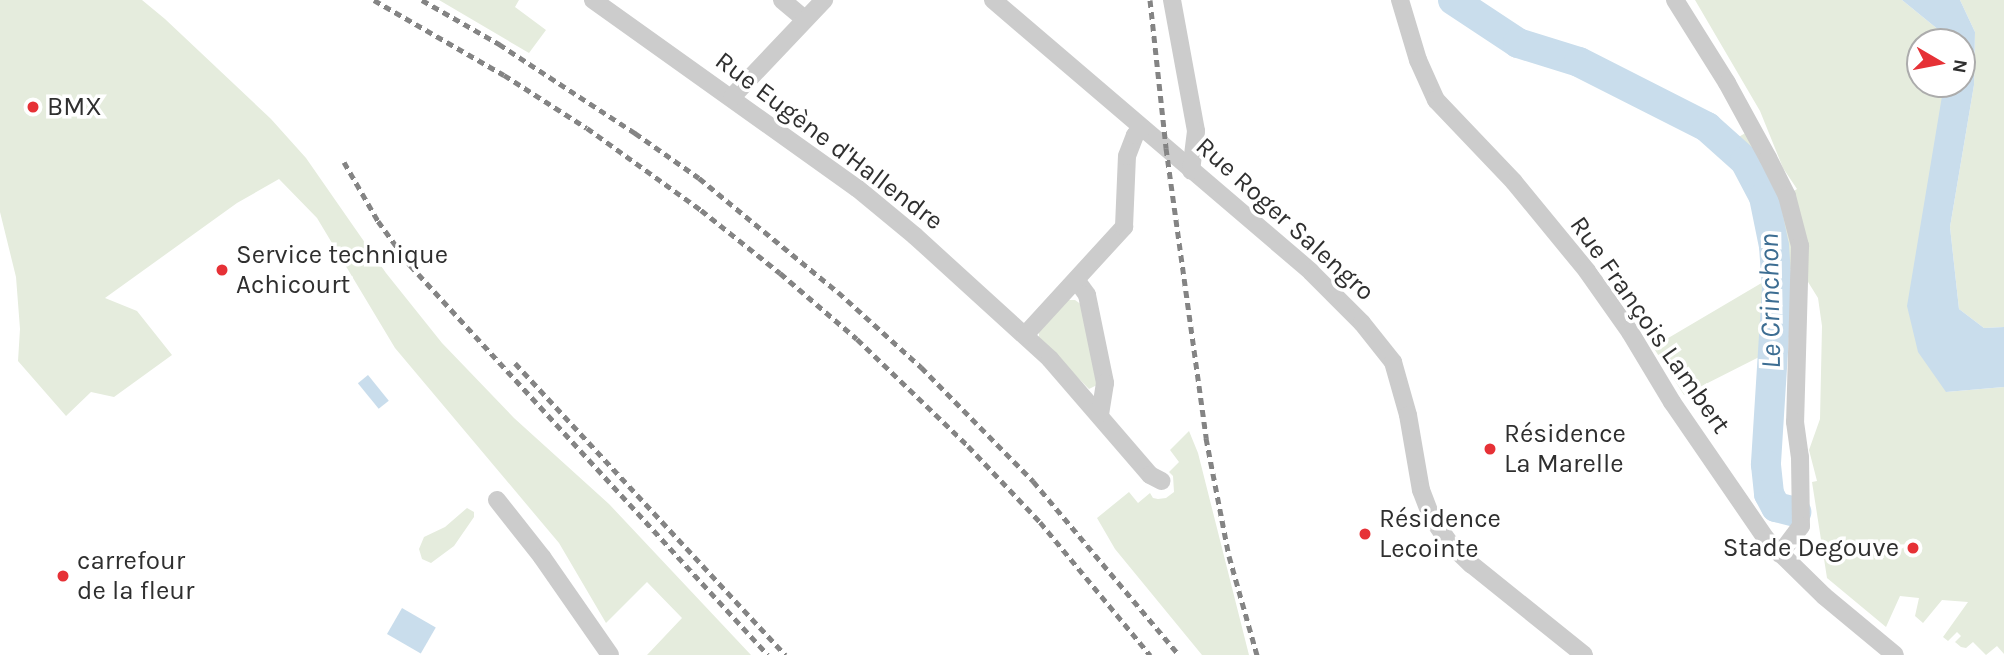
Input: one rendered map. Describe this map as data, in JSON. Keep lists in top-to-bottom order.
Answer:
{
  "streets": {
    "street": ["Rue Eugène d'Hallendre", "Rue Roger Salengro", "Rue François Lambert"]
  },
  "water": ["Le Crinchon"],
  "places": [
    "BMX",
    "Service technique Achicourt",
    "Résidence La Marelle",
    "Résidence Lecointe",
    "Stade Degouve",
    "carrefour de la fleur"
  ],
  "north": "right"
}
